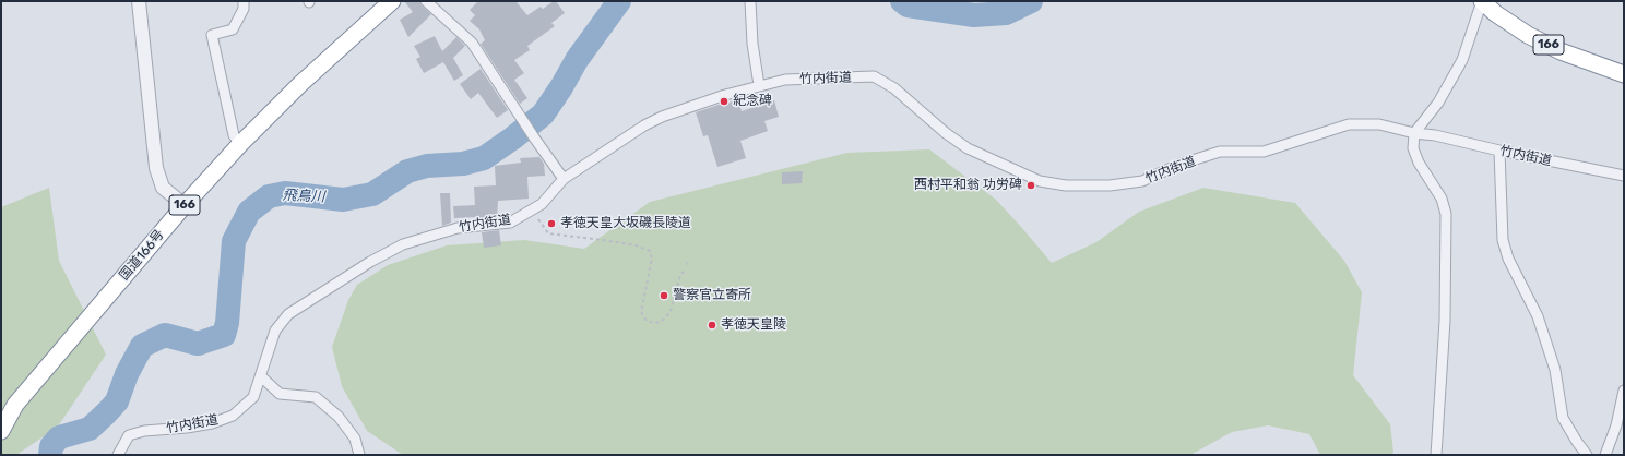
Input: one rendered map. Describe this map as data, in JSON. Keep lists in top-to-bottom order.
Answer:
{
  "streets": {
    "highway": ["166", "国道166号"],
    "street": ["竹内街道"]
  },
  "water": ["飛鳥川"],
  "places": [
    "紀念碑",
    "西村平和翁 功労碑",
    "孝徳天皇大坂磯長陵道",
    "警察官立寄所",
    "孝徳天皇陵"
  ]
}
